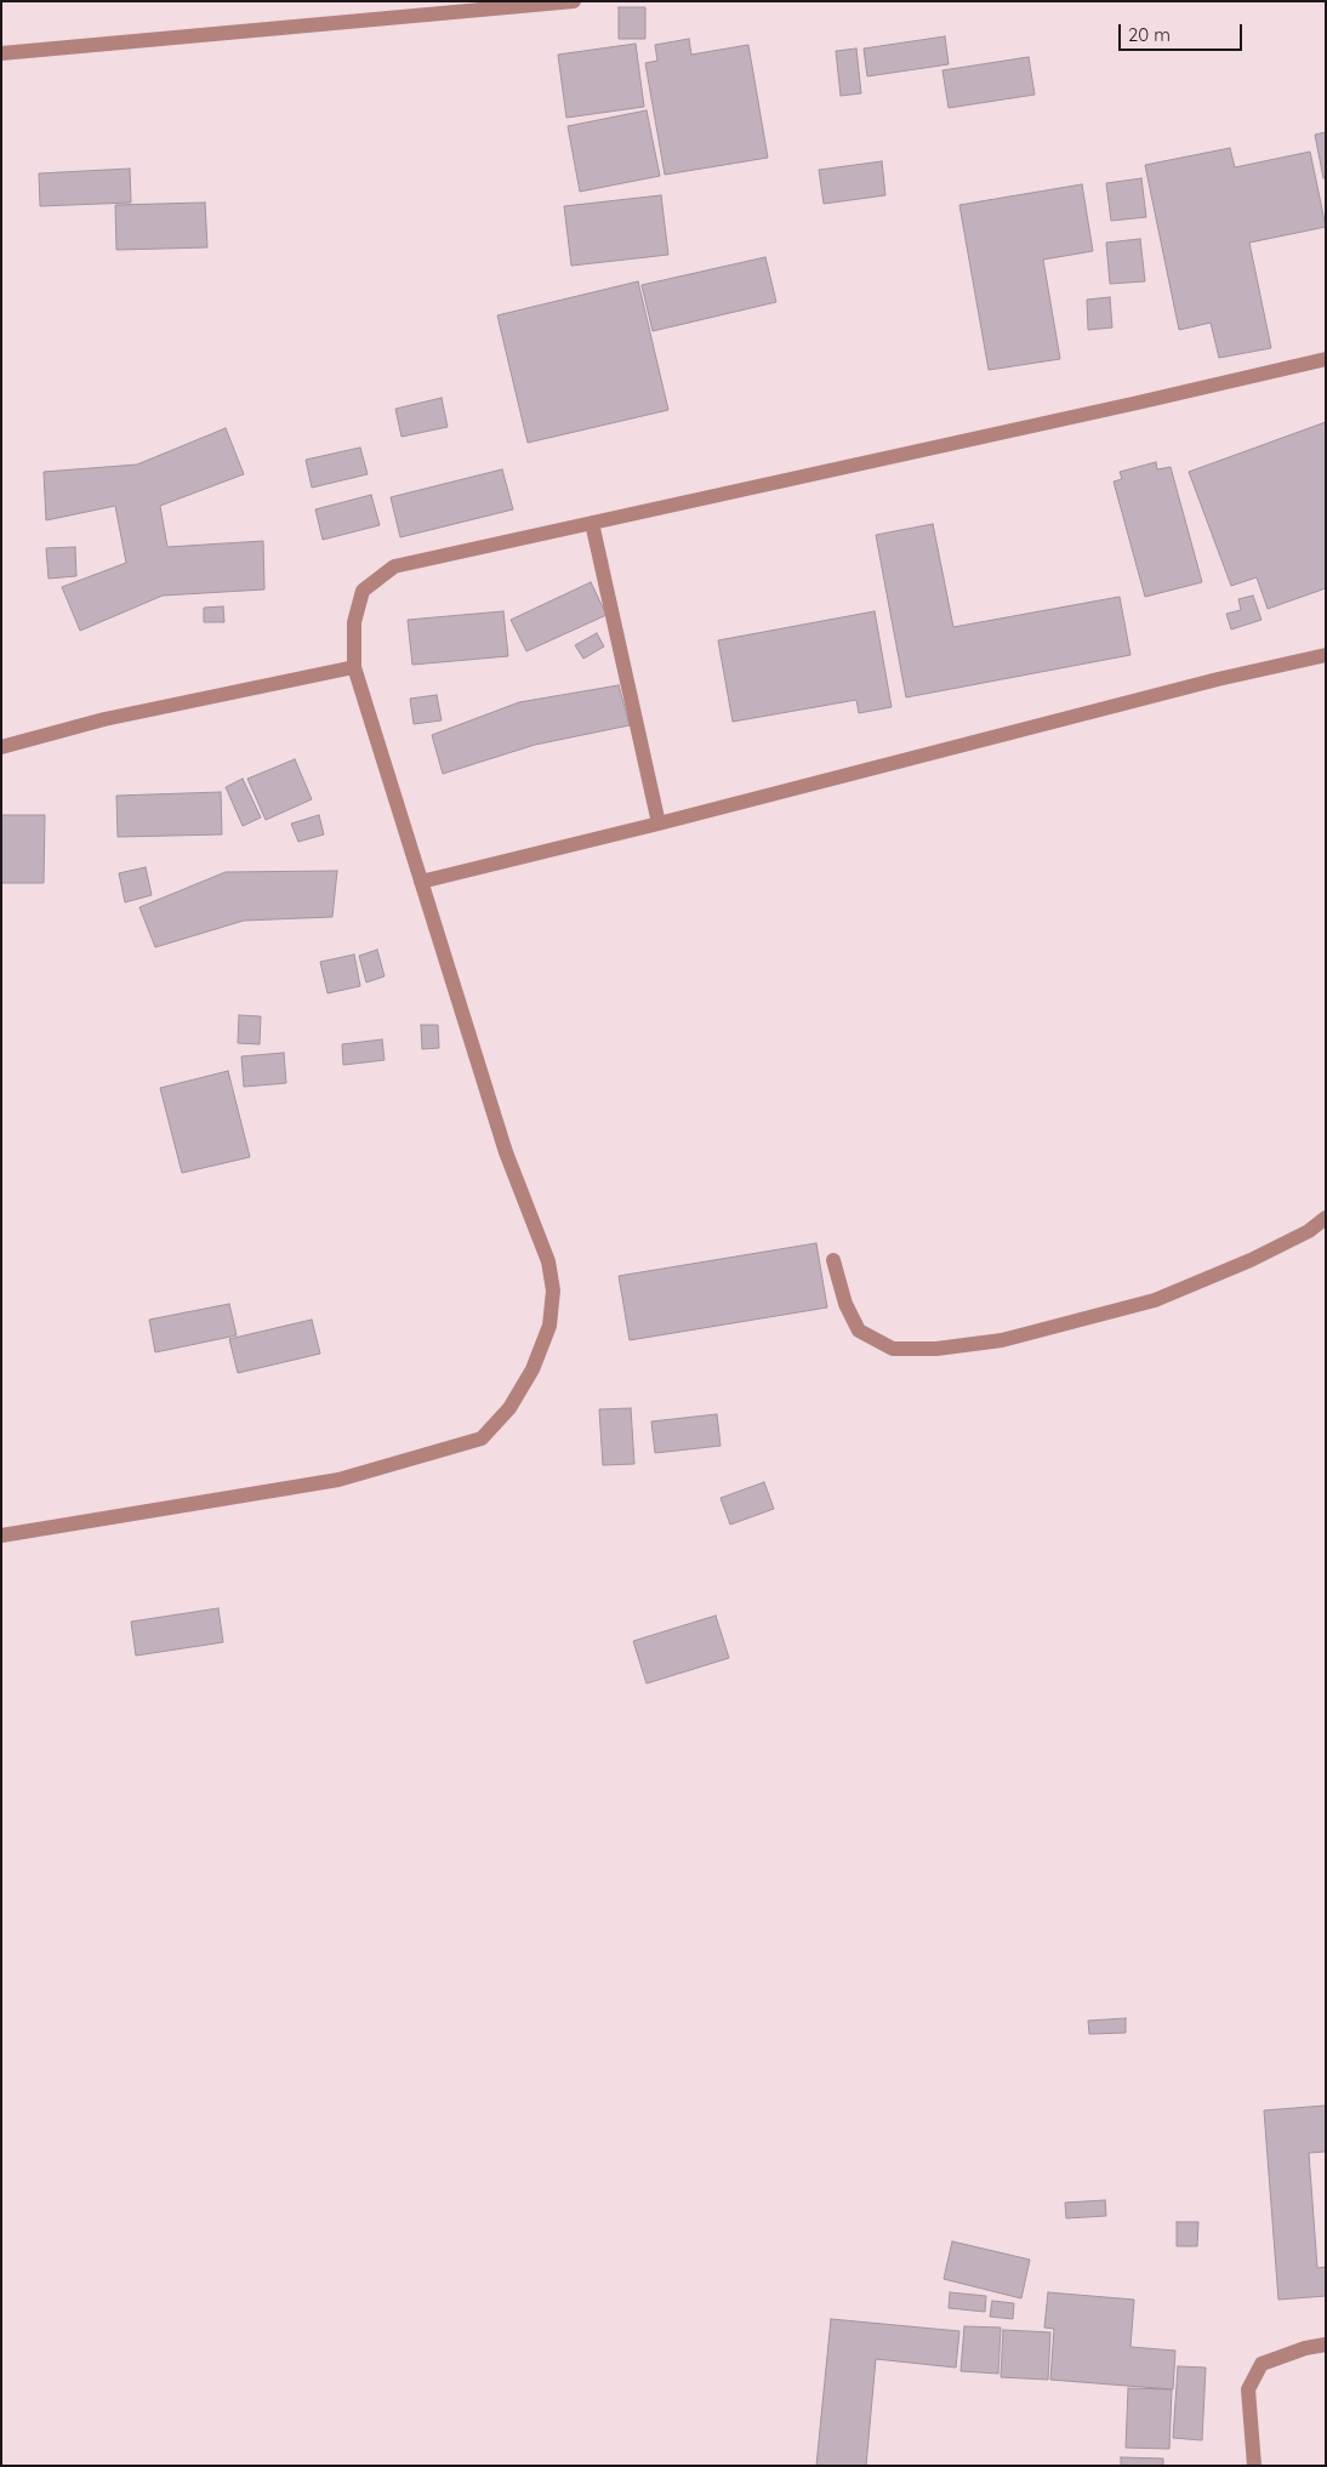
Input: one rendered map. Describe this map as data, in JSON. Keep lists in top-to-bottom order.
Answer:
{
  "scale_bar": "20 m"
}
